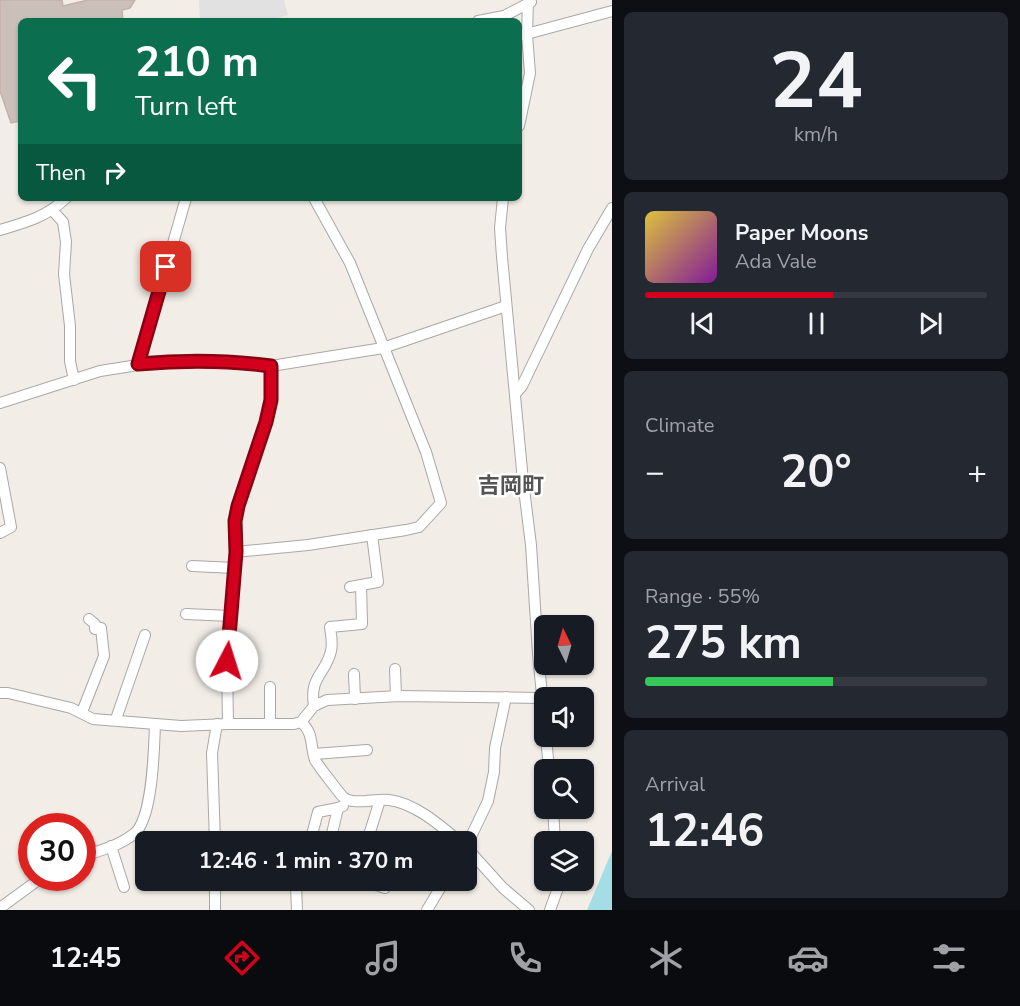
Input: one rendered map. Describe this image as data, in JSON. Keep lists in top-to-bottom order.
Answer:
{
  "districts": ["吉岡町"],
  "north": "top",
  "page": {
    "tile": [
      ["24", "km/h"],
      "Climate",
      ["Range · 55%", "275 km"],
      ["Arrival", "12:46"]
    ],
    "turn": ["210 m", "Turn left"],
    "then": "Then",
    "song": ["Paper Moons", "Ada Vale"],
    "heat": ["−", "20°", "+"],
    "limit": "30",
    "trip": "12:46 · 1 min · 370 m",
    "tabs": "12:45"
  }
}
